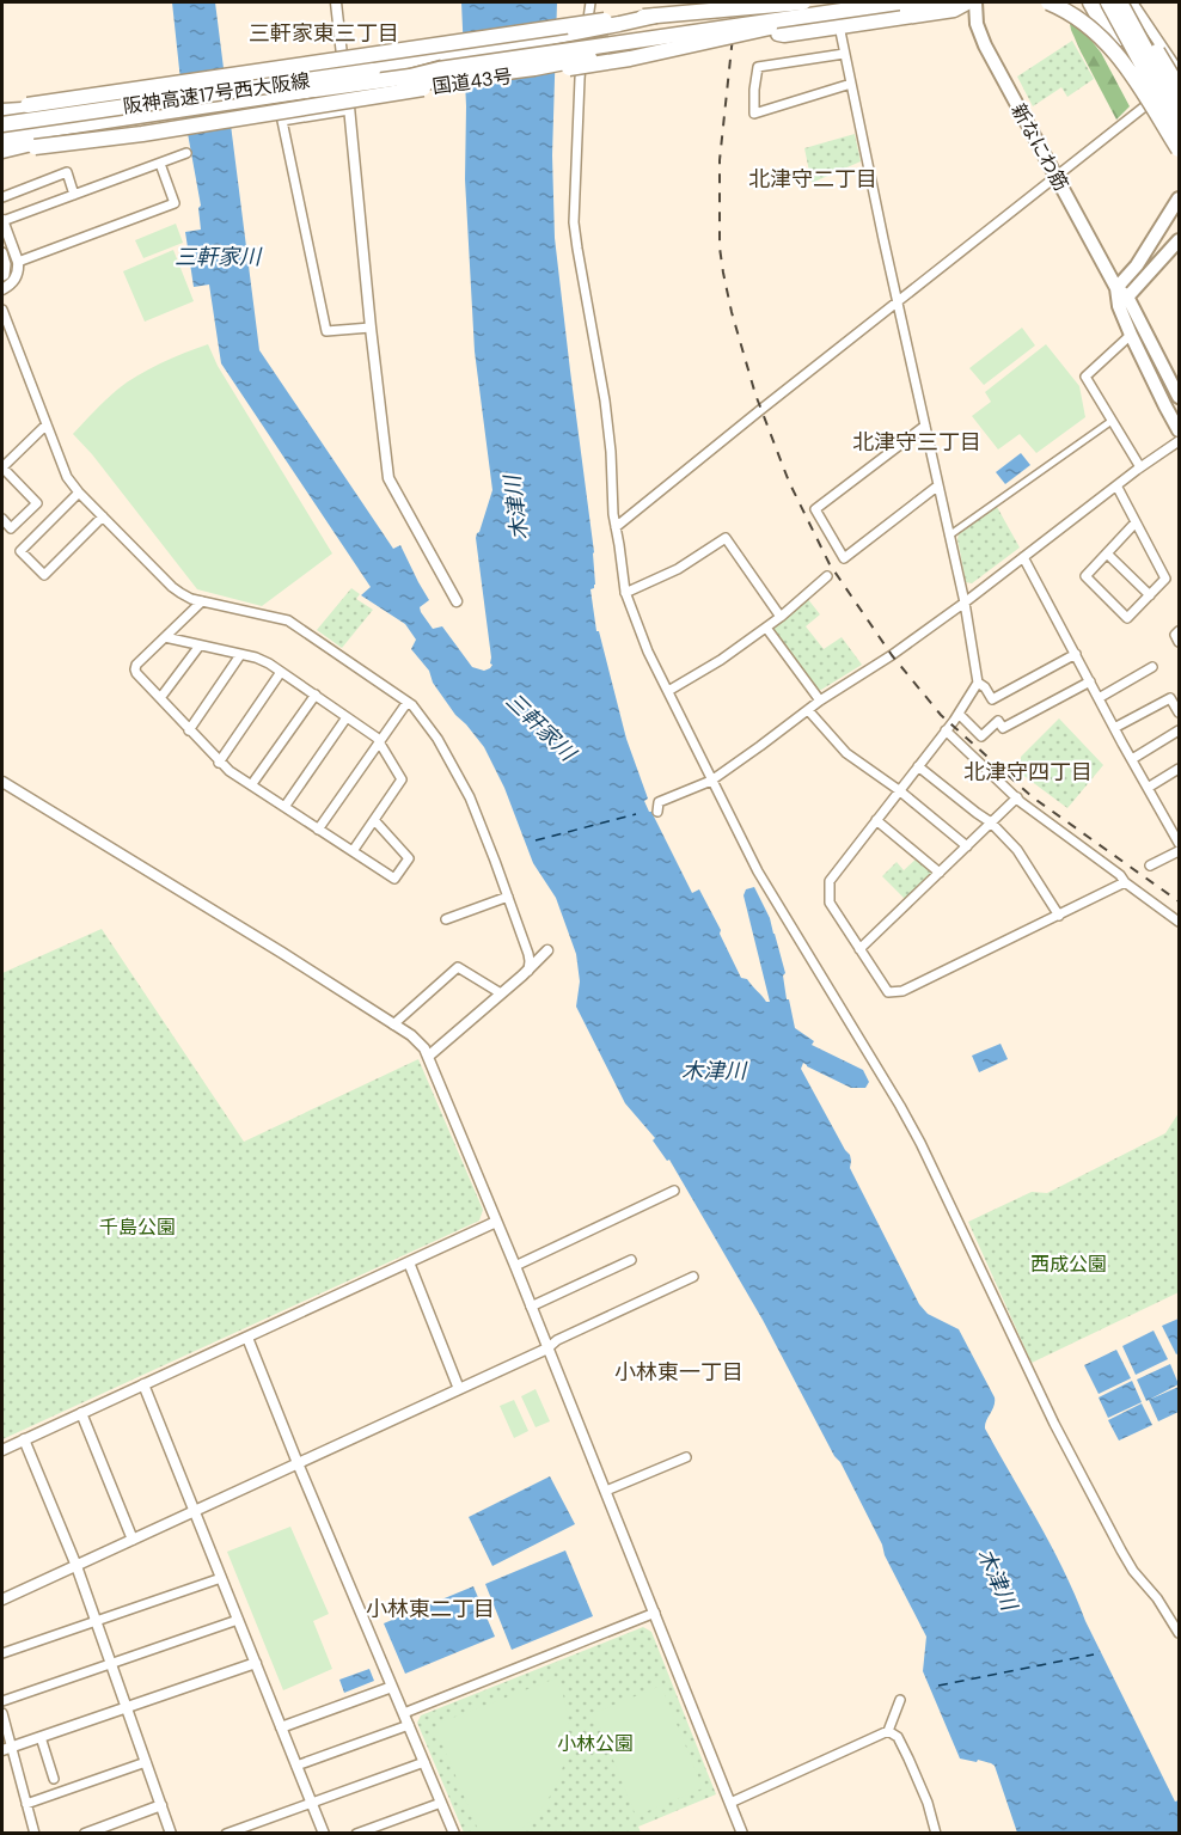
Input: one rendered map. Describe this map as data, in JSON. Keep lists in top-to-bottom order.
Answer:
{
  "streets": {
    "highway": ["国道43号", "阪神高速17号西大阪線"],
    "main road": ["新なにわ筋"]
  },
  "districts": [
    "三軒家東三丁目",
    "北津守二丁目",
    "北津守三丁目",
    "北津守四丁目",
    "小林東一丁目",
    "小林東二丁目"
  ],
  "water": ["三軒家川", "木津川"],
  "parks": ["千島公園", "西成公園", "小林公園"]
}
